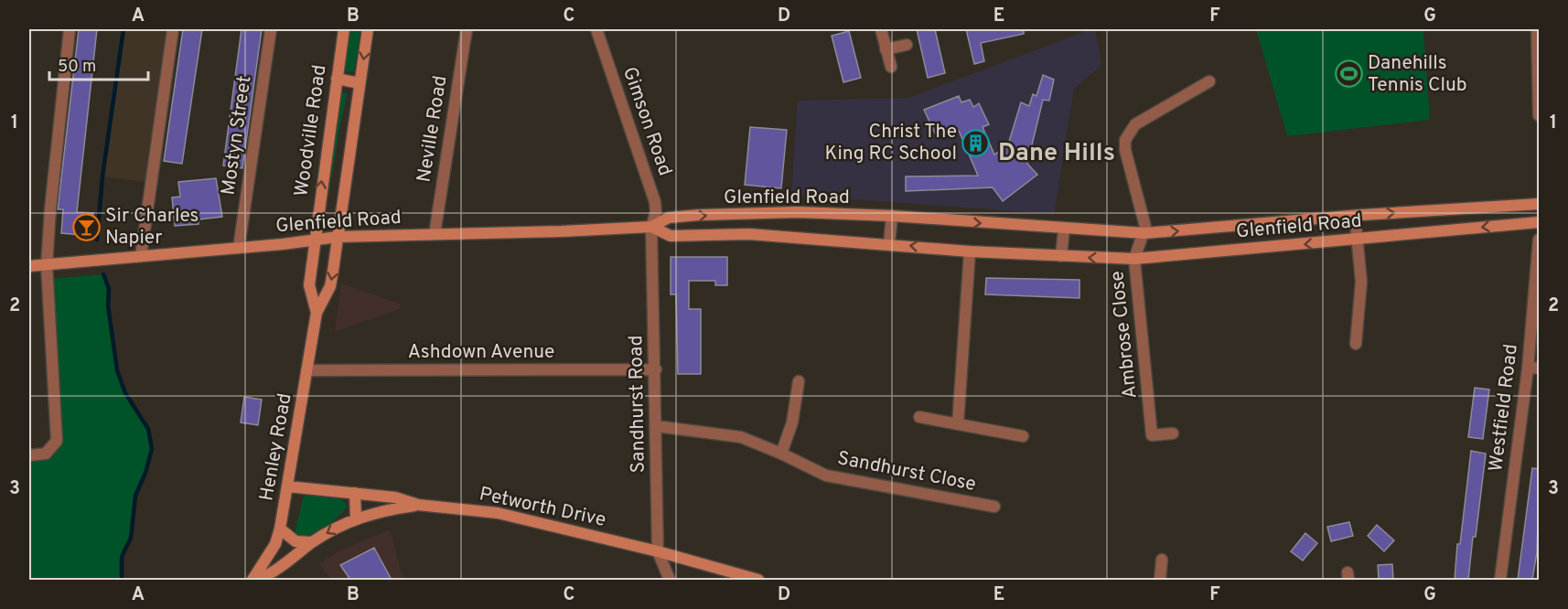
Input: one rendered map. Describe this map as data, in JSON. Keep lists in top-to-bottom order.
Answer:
{
  "streets": {
    "street": [
      "Gimson Road",
      "Neville Road",
      "Woodville Road",
      "Mostyn Street",
      "Glenfield Road",
      "Ambrose Close",
      "Ashdown Avenue",
      "Sandhurst Road",
      "Westfield Road",
      "Henley Road",
      "Sandhurst Close",
      "Petworth Drive"
    ]
  },
  "crossings": [
    ["Gimson Road", "Glenfield Road"],
    ["Gimson Road", "Sandhurst Road"],
    ["Neville Road", "Glenfield Road"],
    ["Woodville Road", "Glenfield Road"],
    ["Woodville Road", "Henley Road"],
    ["Mostyn Street", "Glenfield Road"],
    ["Glenfield Road", "Ambrose Close"],
    ["Glenfield Road", "Sandhurst Road"],
    ["Glenfield Road", "Henley Road"],
    ["Ashdown Avenue", "Sandhurst Road"],
    ["Ashdown Avenue", "Henley Road"],
    ["Sandhurst Road", "Sandhurst Close"],
    ["Sandhurst Road", "Petworth Drive"],
    ["Henley Road", "Petworth Drive"]
  ],
  "districts": ["Dane Hills"],
  "places": {
    "sports": ["Danehills Tennis Club"],
    "building": ["Christ The King RC School"],
    "bar": ["Sir Charles Napier"]
  },
  "scale_bar": "50 m",
  "grid": {
    "columns": [
      "A",
      "B",
      "C",
      "D",
      "E",
      "F",
      "G"
    ],
    "rows": ["1", "2", "3"]
  }
}
